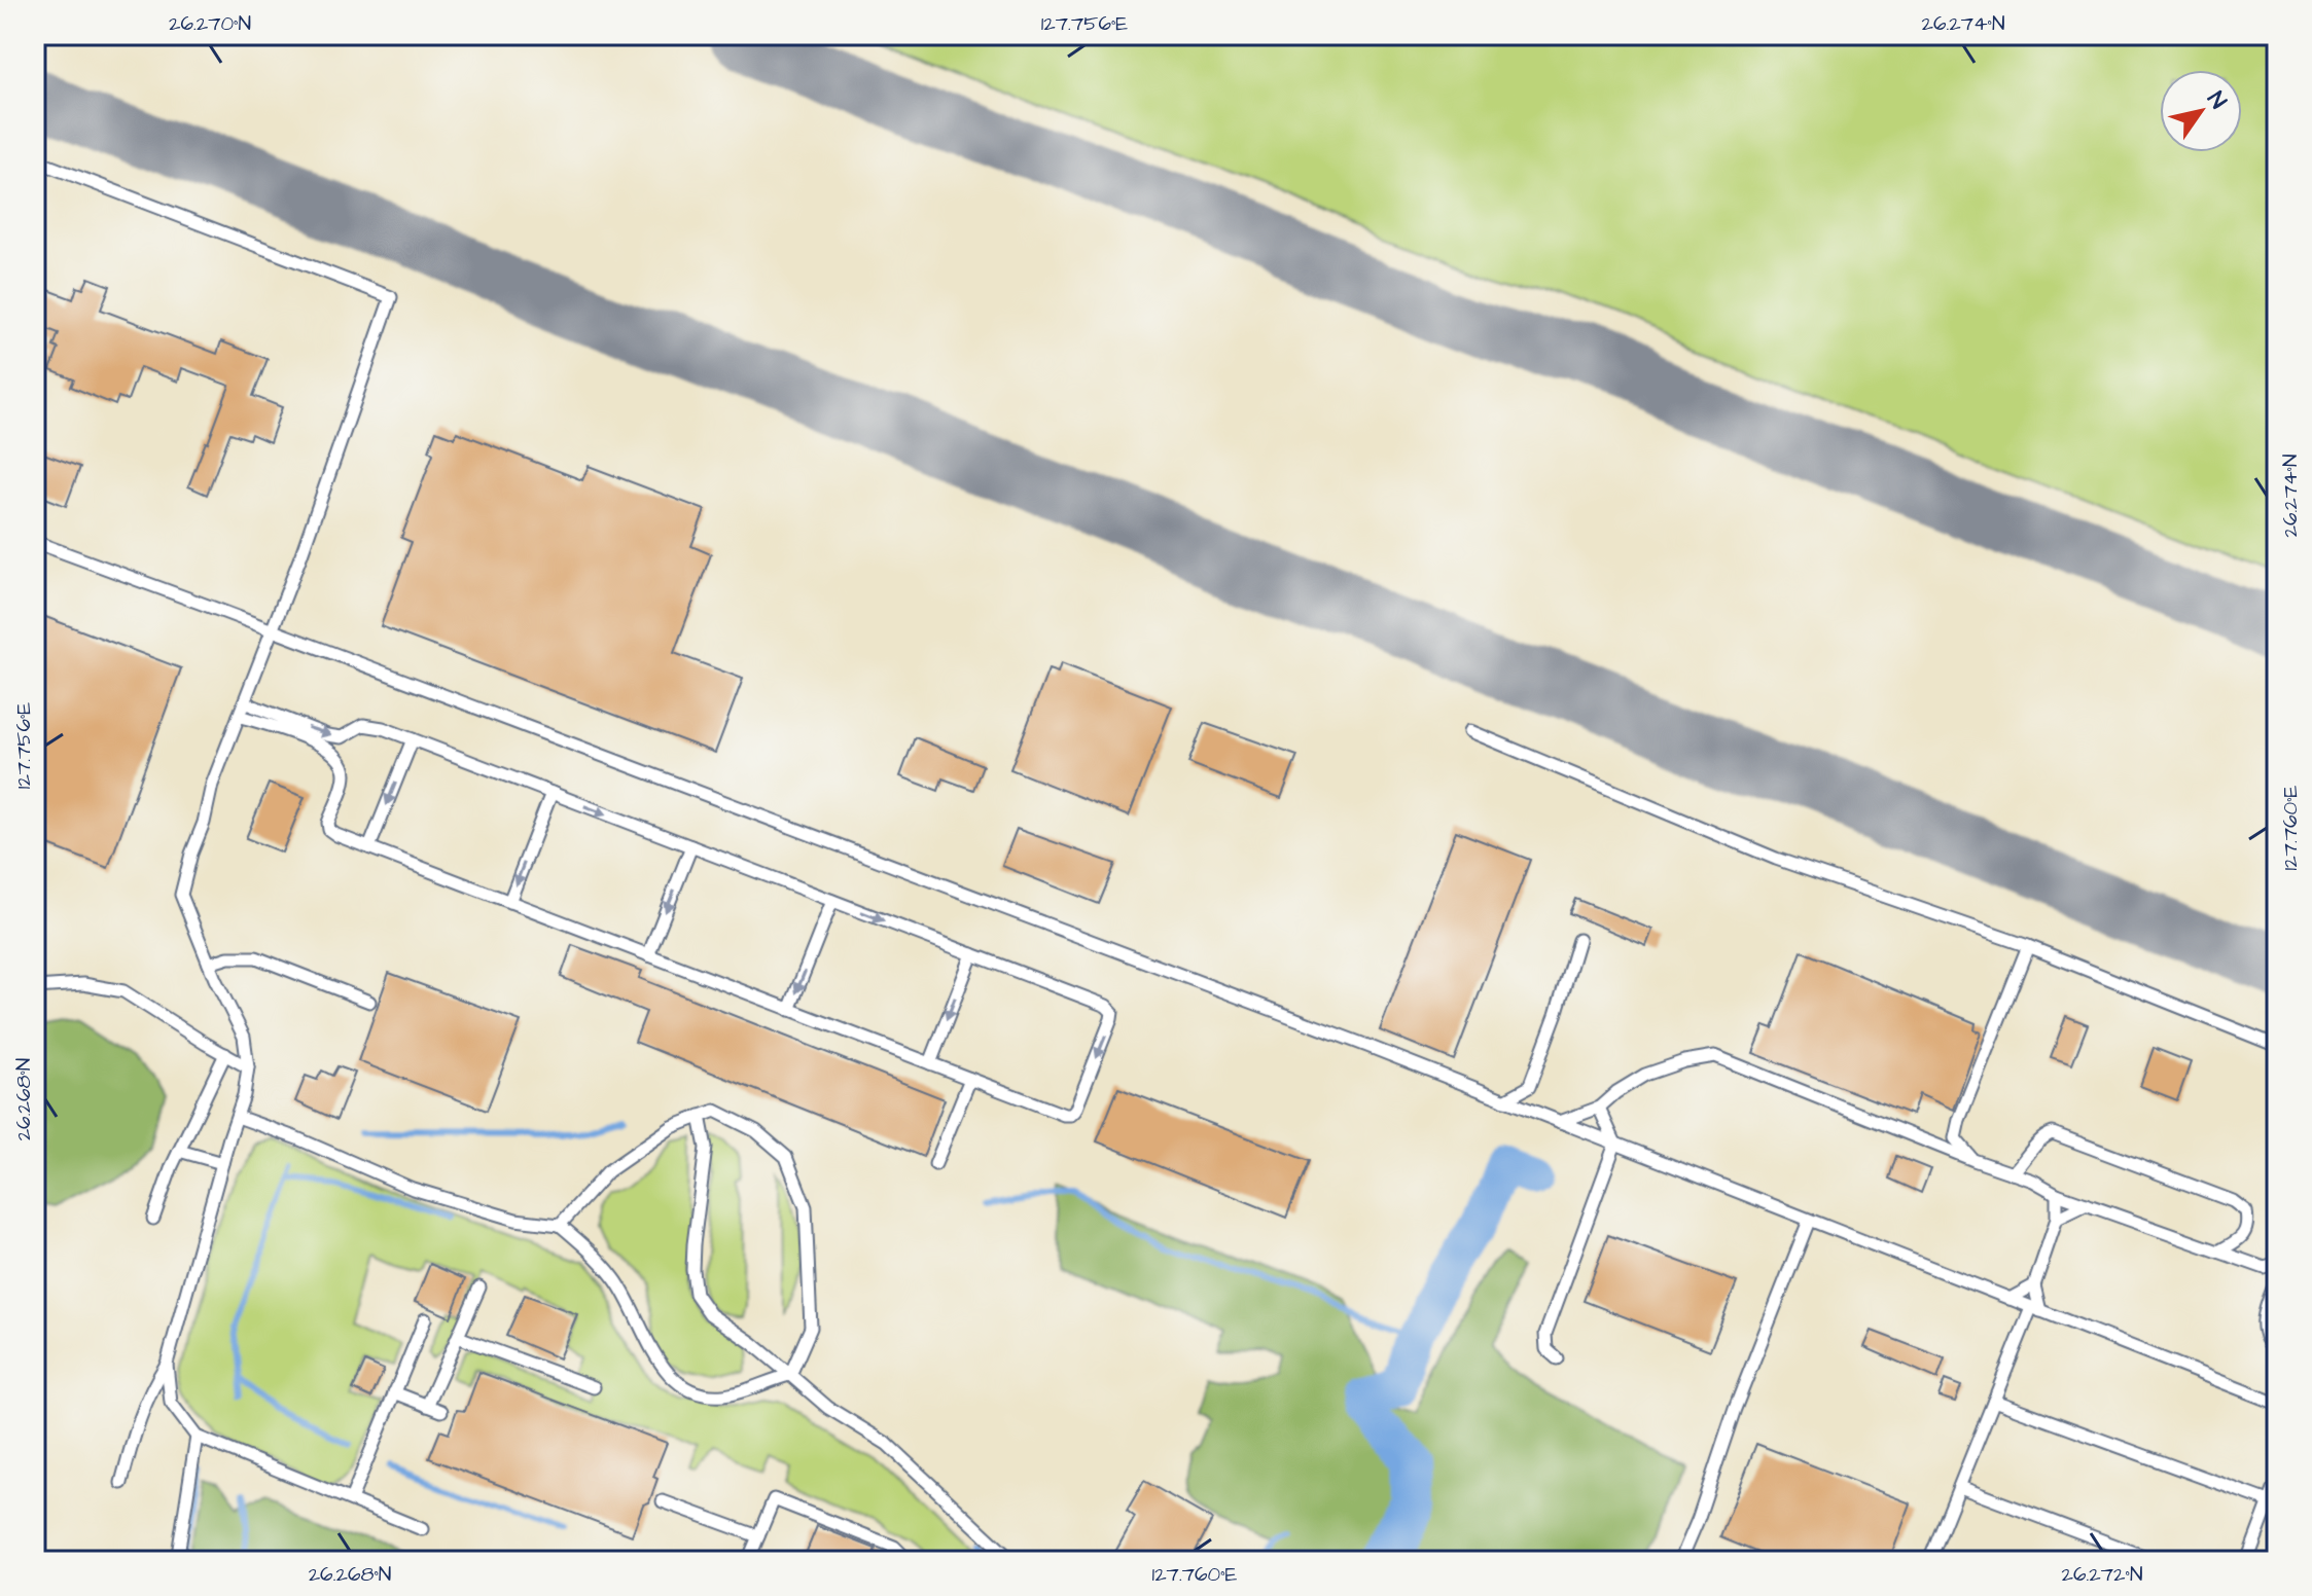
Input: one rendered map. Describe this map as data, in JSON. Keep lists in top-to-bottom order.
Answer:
{
  "north": "top right",
  "coordinates": [
    "26.270°N",
    "127.756°E",
    "26.274°N",
    "127.760°E",
    "26.268°N",
    "26.272°N"
  ]
}
